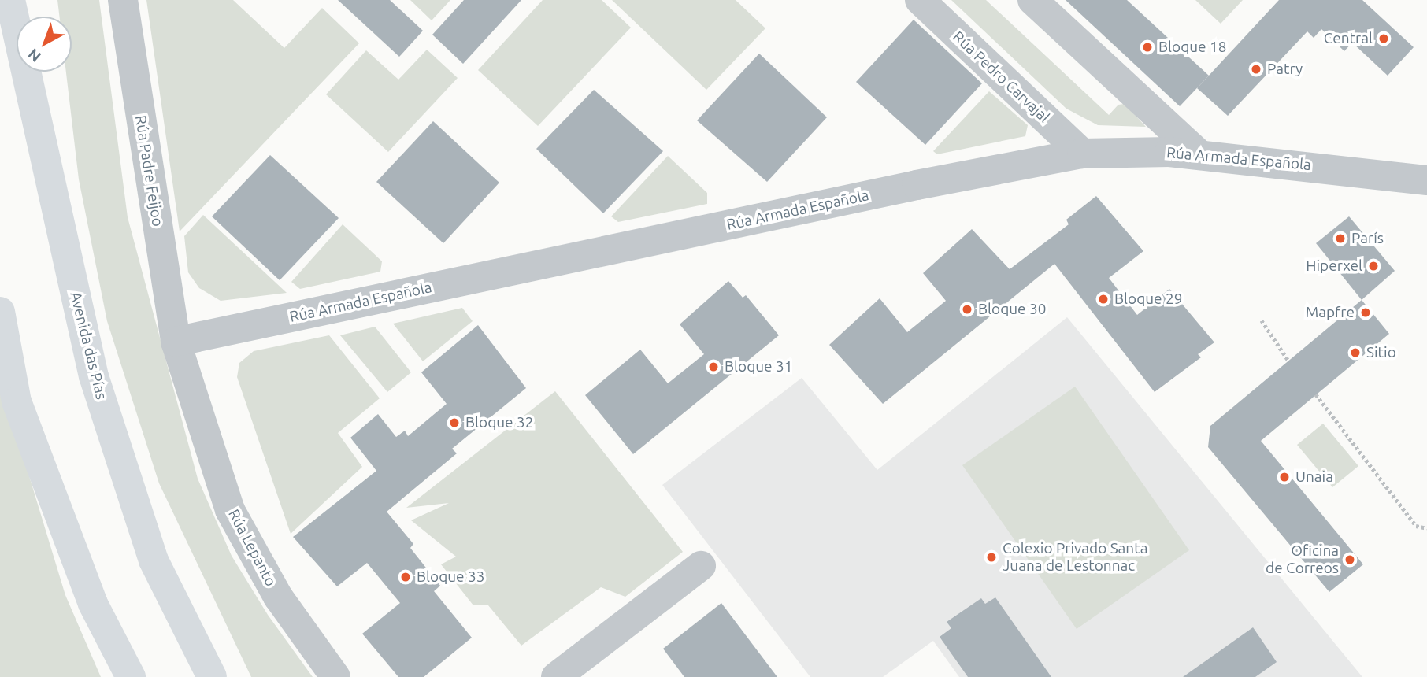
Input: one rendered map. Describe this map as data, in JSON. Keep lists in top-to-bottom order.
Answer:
{
  "streets": {
    "highway": ["Avenida das Pías"],
    "street": [
      "Rúa Pedro Carvajal",
      "Rúa Armada Española",
      "Rúa Padre Feijoo",
      "Rúa Lepanto"
    ]
  },
  "crossings": [
    ["Rúa Pedro Carvajal", "Rúa Armada Española"],
    ["Rúa Armada Española", "Rúa Padre Feijoo"],
    ["Rúa Armada Española", "Rúa Lepanto"],
    ["Rúa Padre Feijoo", "Rúa Lepanto"]
  ],
  "places": [
    "Central",
    "Bloque 18",
    "Patry",
    "París",
    "Hiperxel",
    "Bloque 29",
    "Bloque 30",
    "Mapfre",
    "Sitio",
    "Bloque 31",
    "Bloque 32",
    "Unaia",
    "Colexio Privado Santa Juana de Lestonnac",
    "Oficina de Correos",
    "Bloque 33"
  ],
  "north": "bottom left"
}
